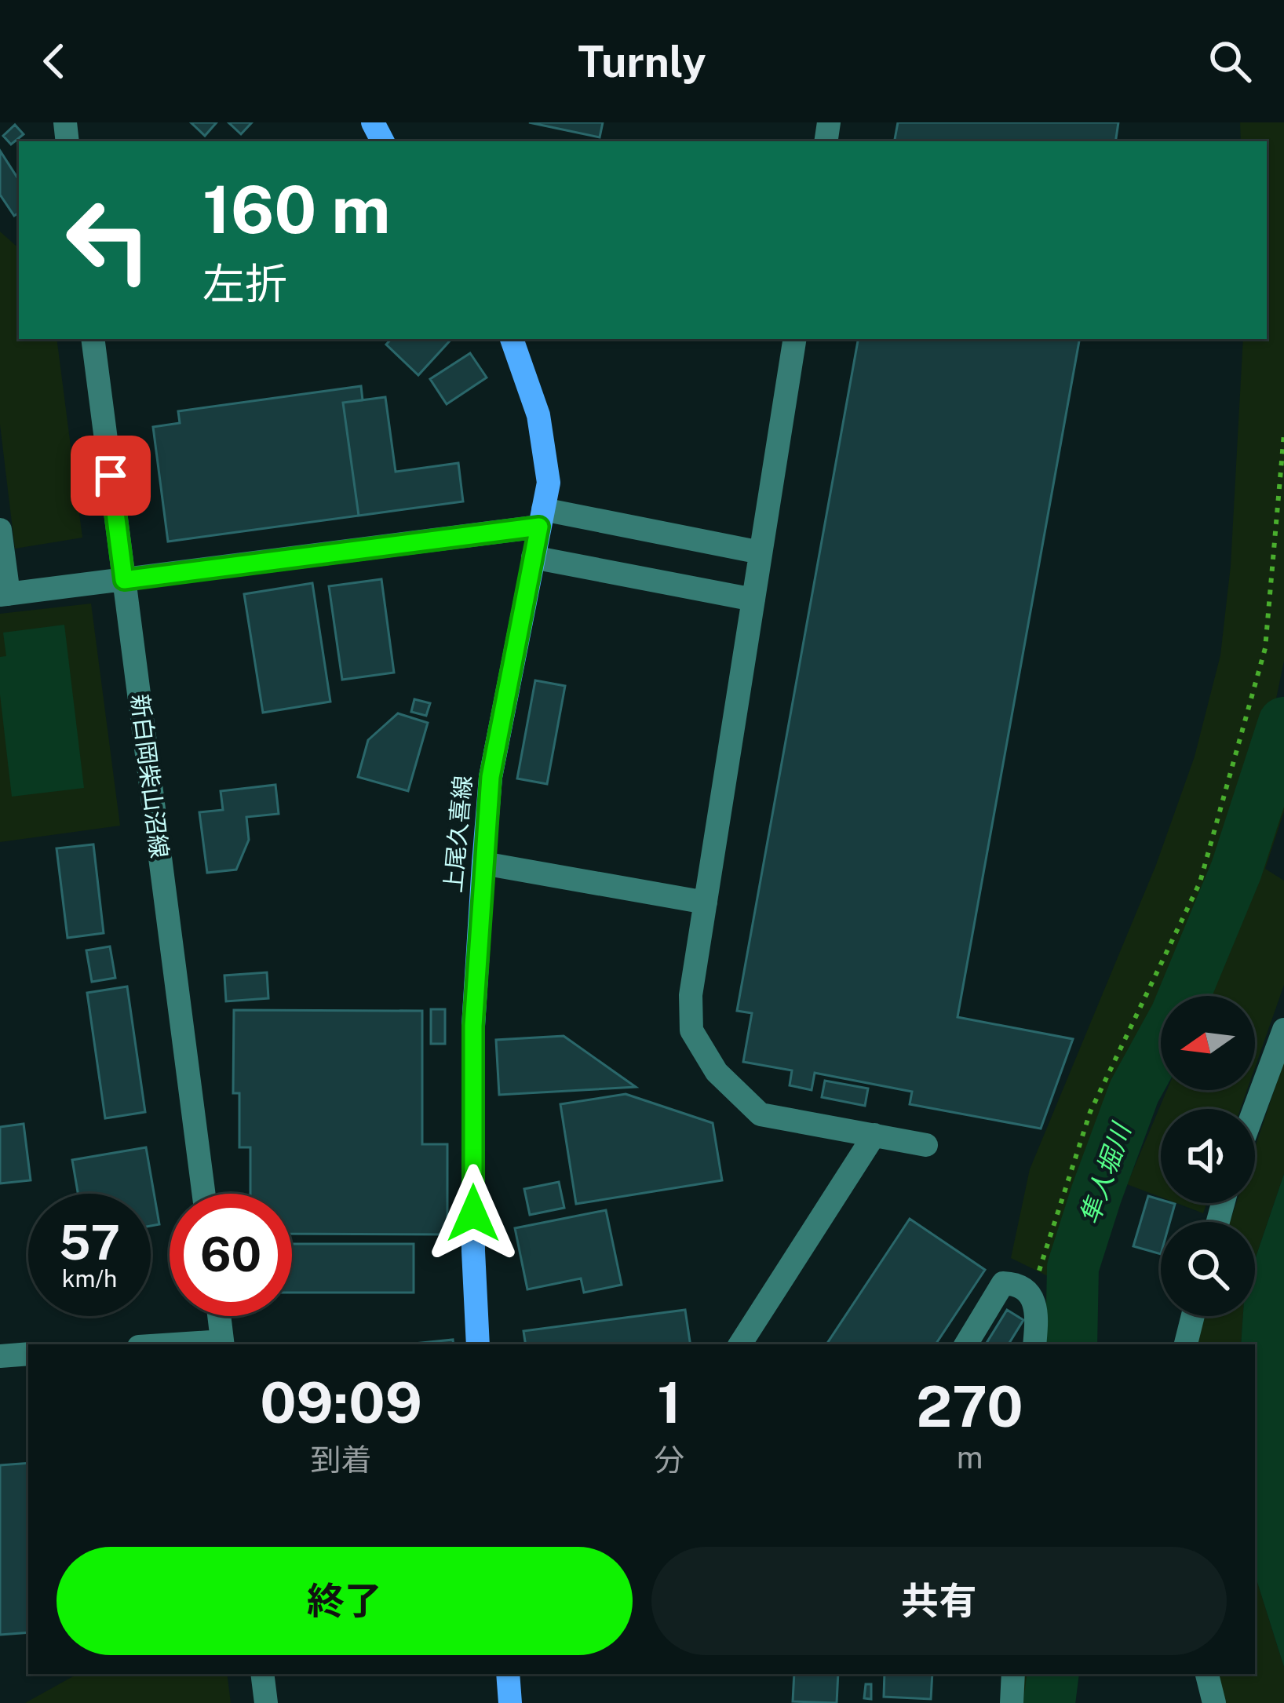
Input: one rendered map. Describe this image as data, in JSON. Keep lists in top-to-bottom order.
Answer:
{
  "streets": {
    "main road": ["上尾久喜線"],
    "street": ["新白岡柴山沼線"]
  },
  "water": ["隼人堀川"],
  "north": "left",
  "page": {
    "header": "Turnly",
    "turn": ["160 m", "左折"],
    "speed": "57 km/h",
    "limit": "60",
    "eta": [
      "09:09",
      "到着",
      "1",
      "分",
      "270",
      "m"
    ],
    "buttons": ["終了", "共有"]
  }
}
